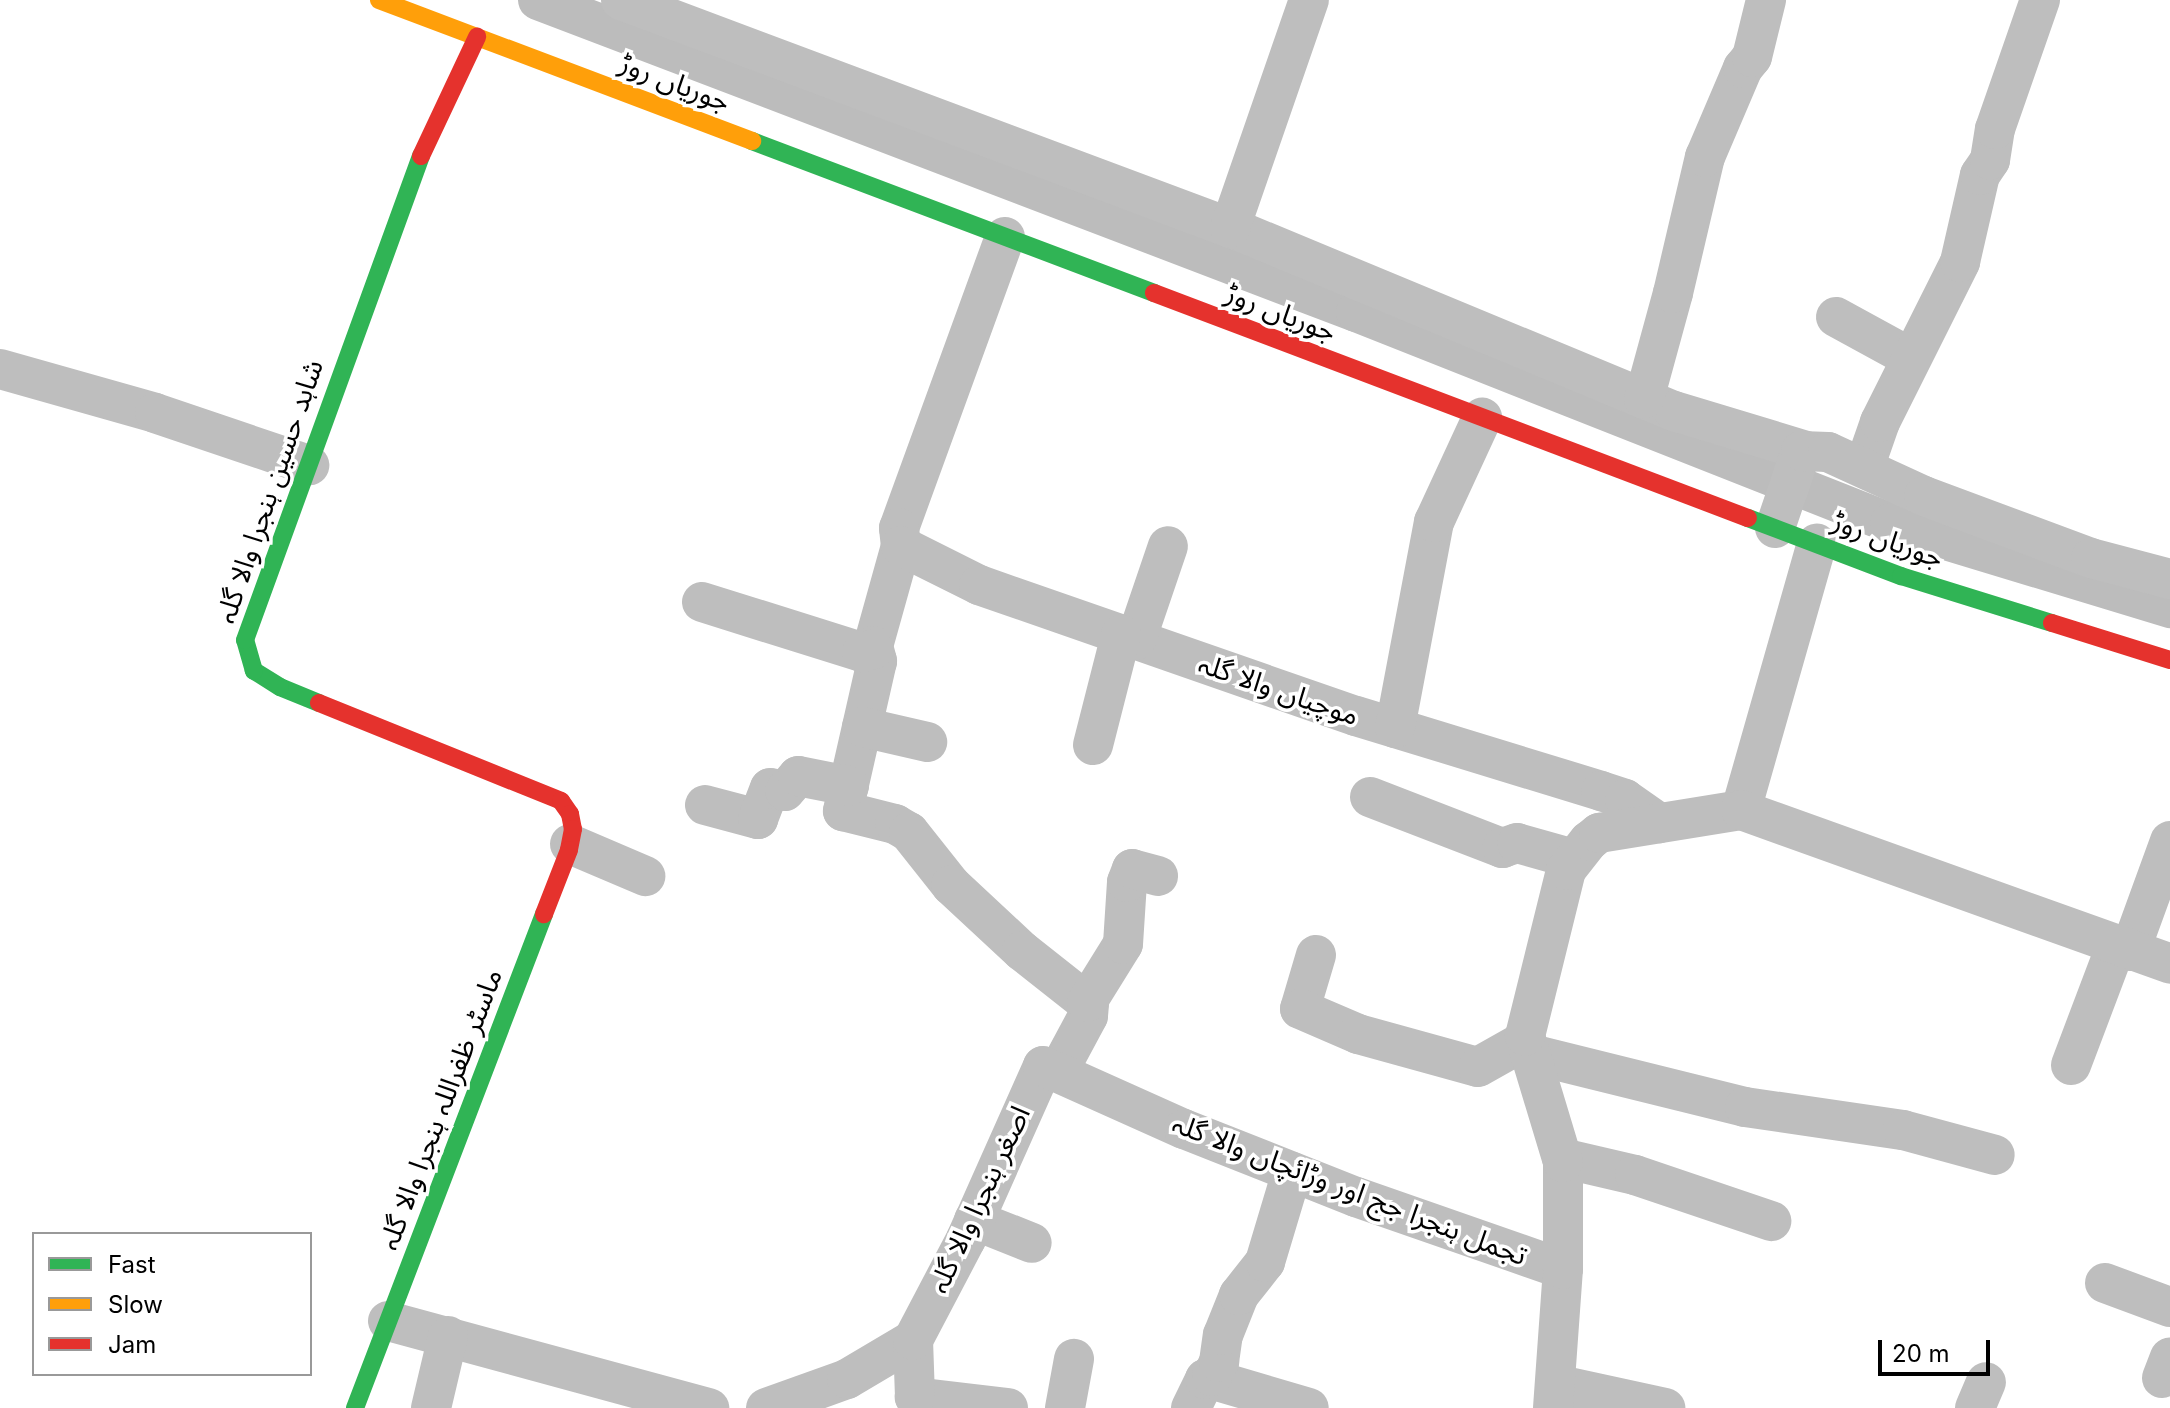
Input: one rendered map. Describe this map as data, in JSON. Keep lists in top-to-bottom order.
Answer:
{
  "streets": {
    "street": [
      "جوریاں روڑ",
      "شاہد حسین ہنجرا والا گلہ",
      "موچیاں والا گلہ",
      "ماسٹر ظفراللہ ہنجرا والا گلہ",
      "تجمل ہنجرا جج اور وڑائچاں والا گلہ",
      "اصغر ہنجرا والا گلہ"
    ]
  },
  "crossings": [
    ["جوریاں روڑ", "شاہد حسین ہنجرا والا گلہ"],
    ["شاہد حسین ہنجرا والا گلہ", "ماسٹر ظفراللہ ہنجرا والا گلہ"],
    ["تجمل ہنجرا جج اور وڑائچاں والا گلہ", "اصغر ہنجرا والا گلہ"]
  ],
  "legend": ["Fast", "Slow", "Jam"],
  "scale_bar": "20 m"
}
